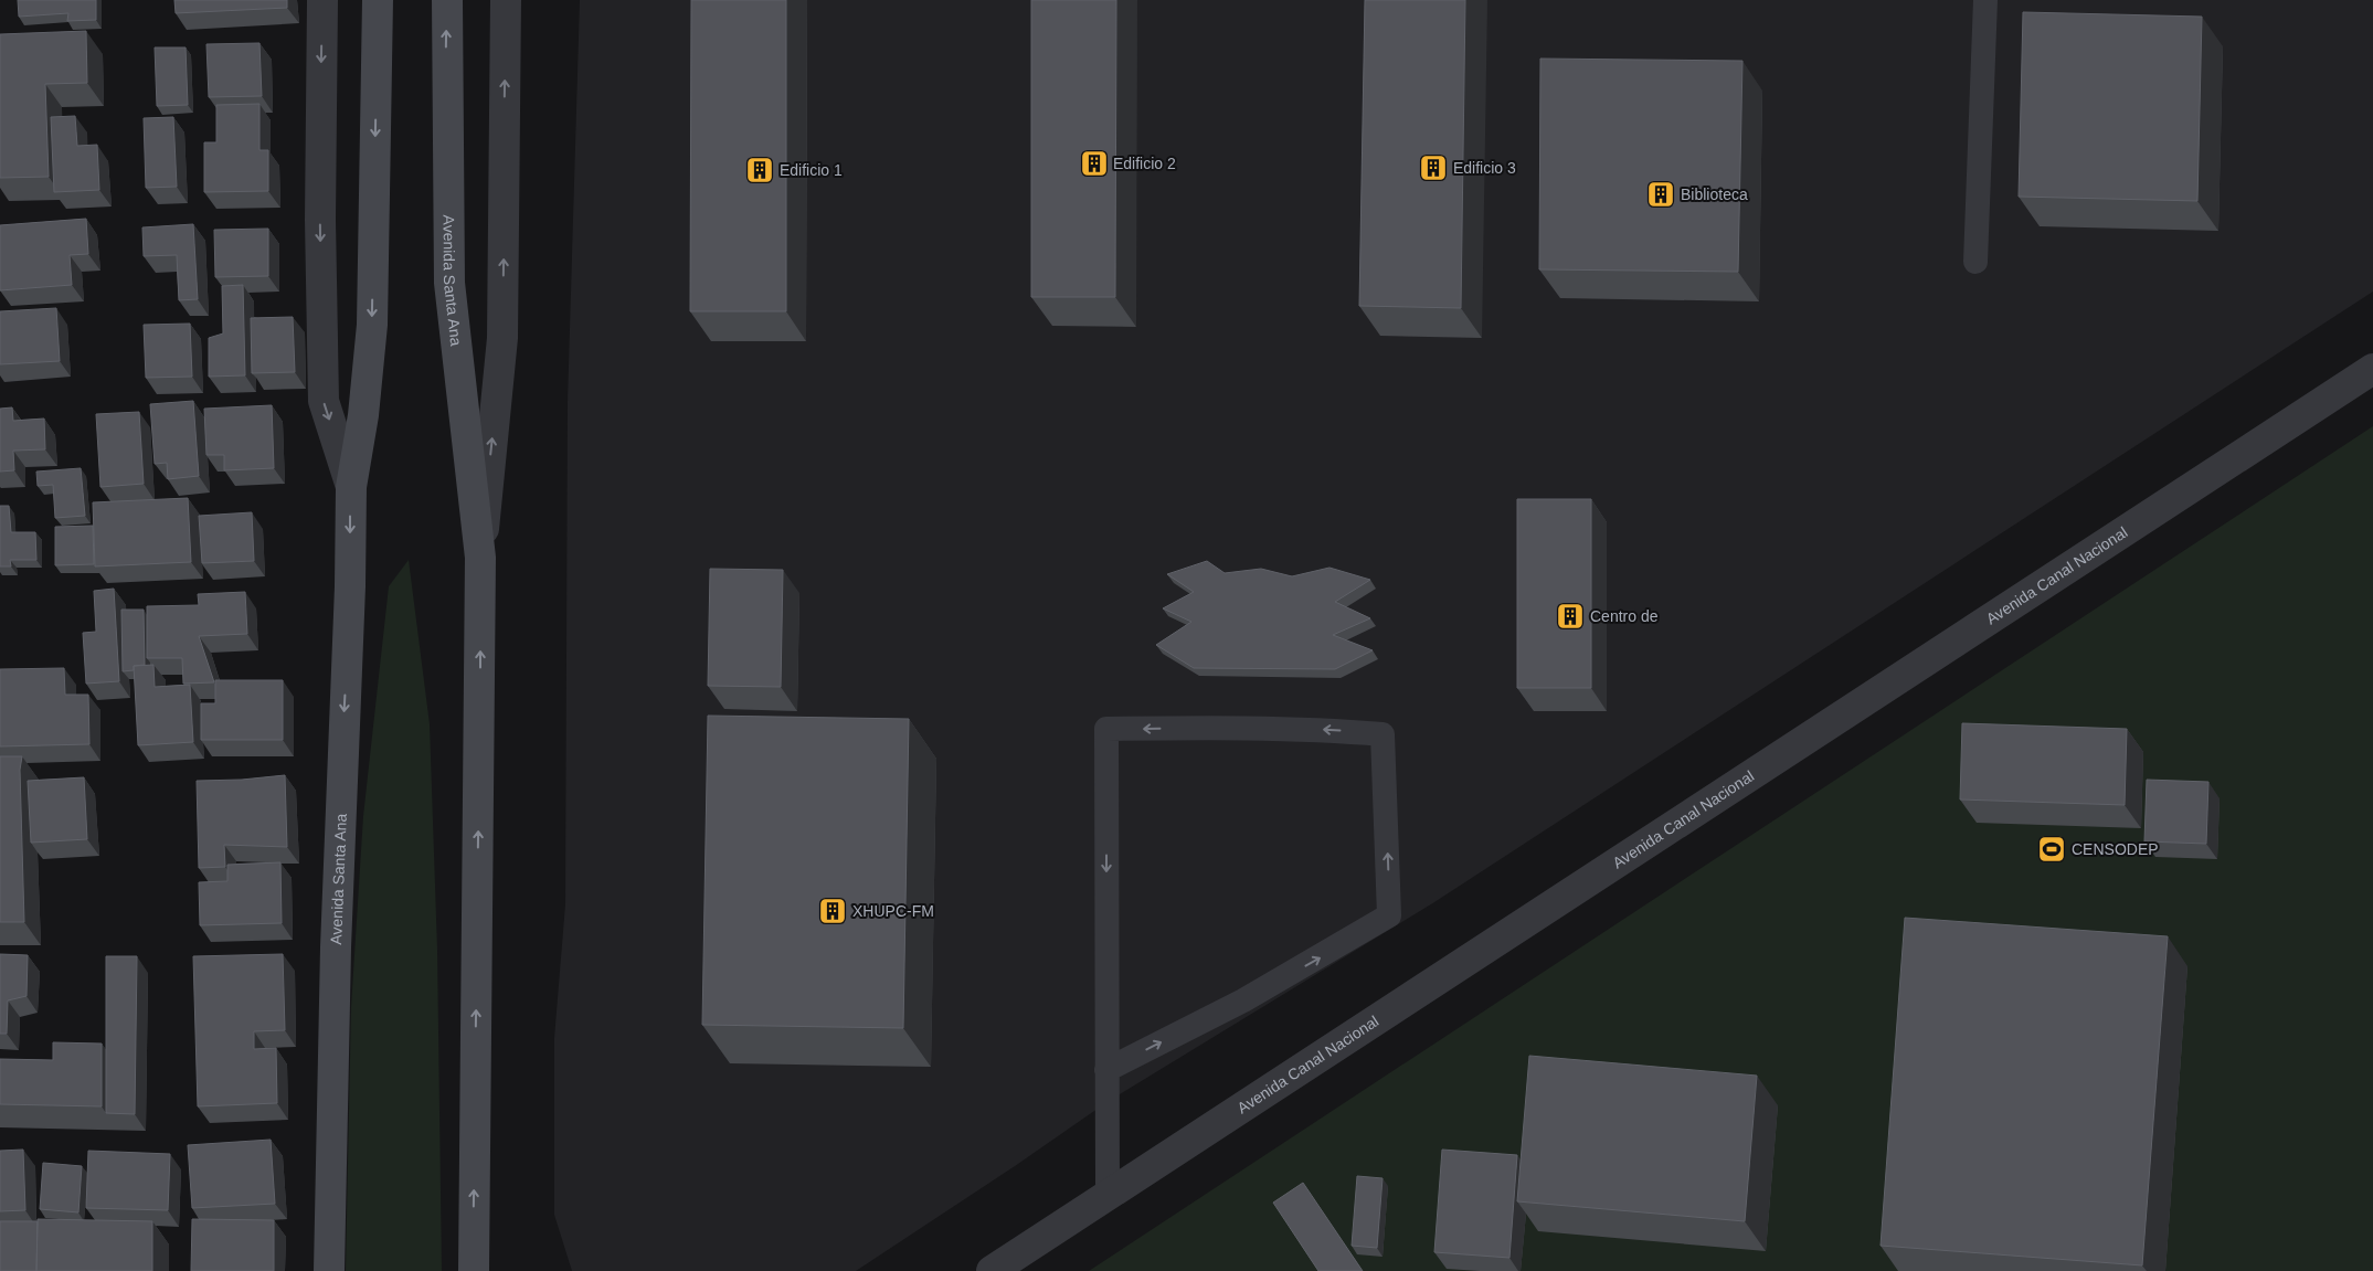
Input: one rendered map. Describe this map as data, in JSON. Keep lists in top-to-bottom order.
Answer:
{
  "streets": {
    "main road": ["Avenida Santa Ana"],
    "street": ["Avenida Canal Nacional"]
  },
  "places": {
    "building": [
      "Edificio 2",
      "Edificio 3",
      "Edificio 1",
      "Biblioteca",
      "Centro de",
      "XHUPC-FM"
    ],
    "sports": ["CENSODEP"]
  }
}
